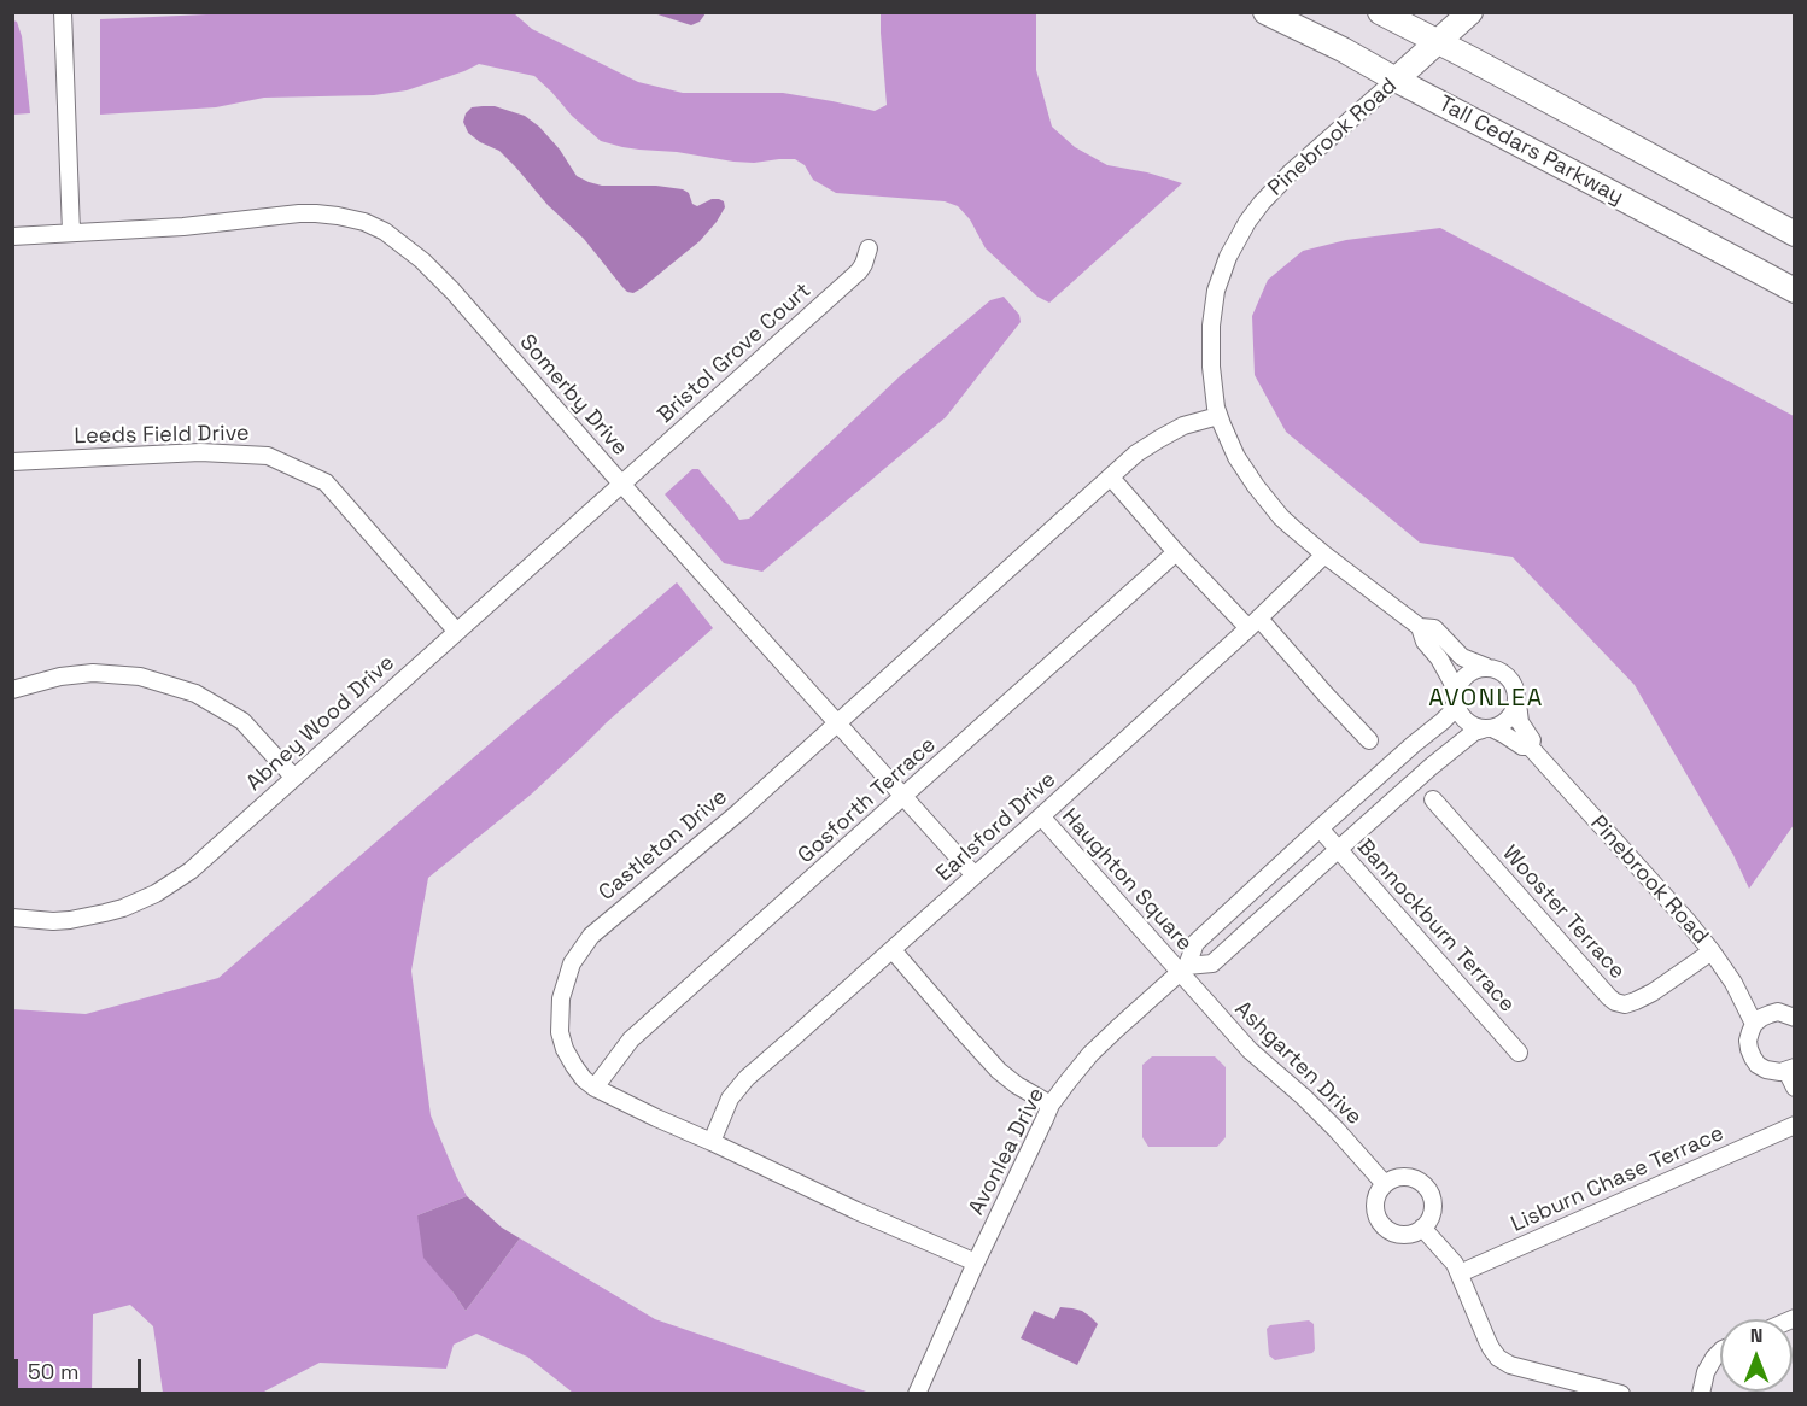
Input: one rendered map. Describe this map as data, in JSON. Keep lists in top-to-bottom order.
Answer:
{
  "streets": {
    "main road": ["Pinebrook Road", "Tall Cedars Parkway"],
    "street": [
      "Bristol Grove Court",
      "Somerby Drive",
      "Leeds Field Drive",
      "Abney Wood Drive",
      "Gosforth Terrace",
      "Earlsford Drive",
      "Castleton Drive",
      "Haughton Square",
      "Wooster Terrace",
      "Bannockburn Terrace",
      "Ashgarten Drive",
      "Avonlea Drive",
      "Lisburn Chase Terrace"
    ]
  },
  "crossings": [
    ["Pinebrook Road", "Tall Cedars Parkway"],
    ["Pinebrook Road", "Earlsford Drive"],
    ["Pinebrook Road", "Castleton Drive"],
    ["Pinebrook Road", "Wooster Terrace"],
    ["Pinebrook Road", "Avonlea Drive"],
    ["Bristol Grove Court", "Somerby Drive"],
    ["Bristol Grove Court", "Abney Wood Drive"],
    ["Somerby Drive", "Abney Wood Drive"],
    ["Somerby Drive", "Gosforth Terrace"],
    ["Somerby Drive", "Earlsford Drive"],
    ["Somerby Drive", "Castleton Drive"],
    ["Leeds Field Drive", "Abney Wood Drive"],
    ["Gosforth Terrace", "Castleton Drive"],
    ["Earlsford Drive", "Castleton Drive"],
    ["Earlsford Drive", "Haughton Square"],
    ["Castleton Drive", "Avonlea Drive"],
    ["Haughton Square", "Ashgarten Drive"],
    ["Haughton Square", "Avonlea Drive"],
    ["Bannockburn Terrace", "Avonlea Drive"],
    ["Ashgarten Drive", "Avonlea Drive"]
  ],
  "districts": ["AVONLEA"],
  "scale_bar": "50 m",
  "north": "top"
}
